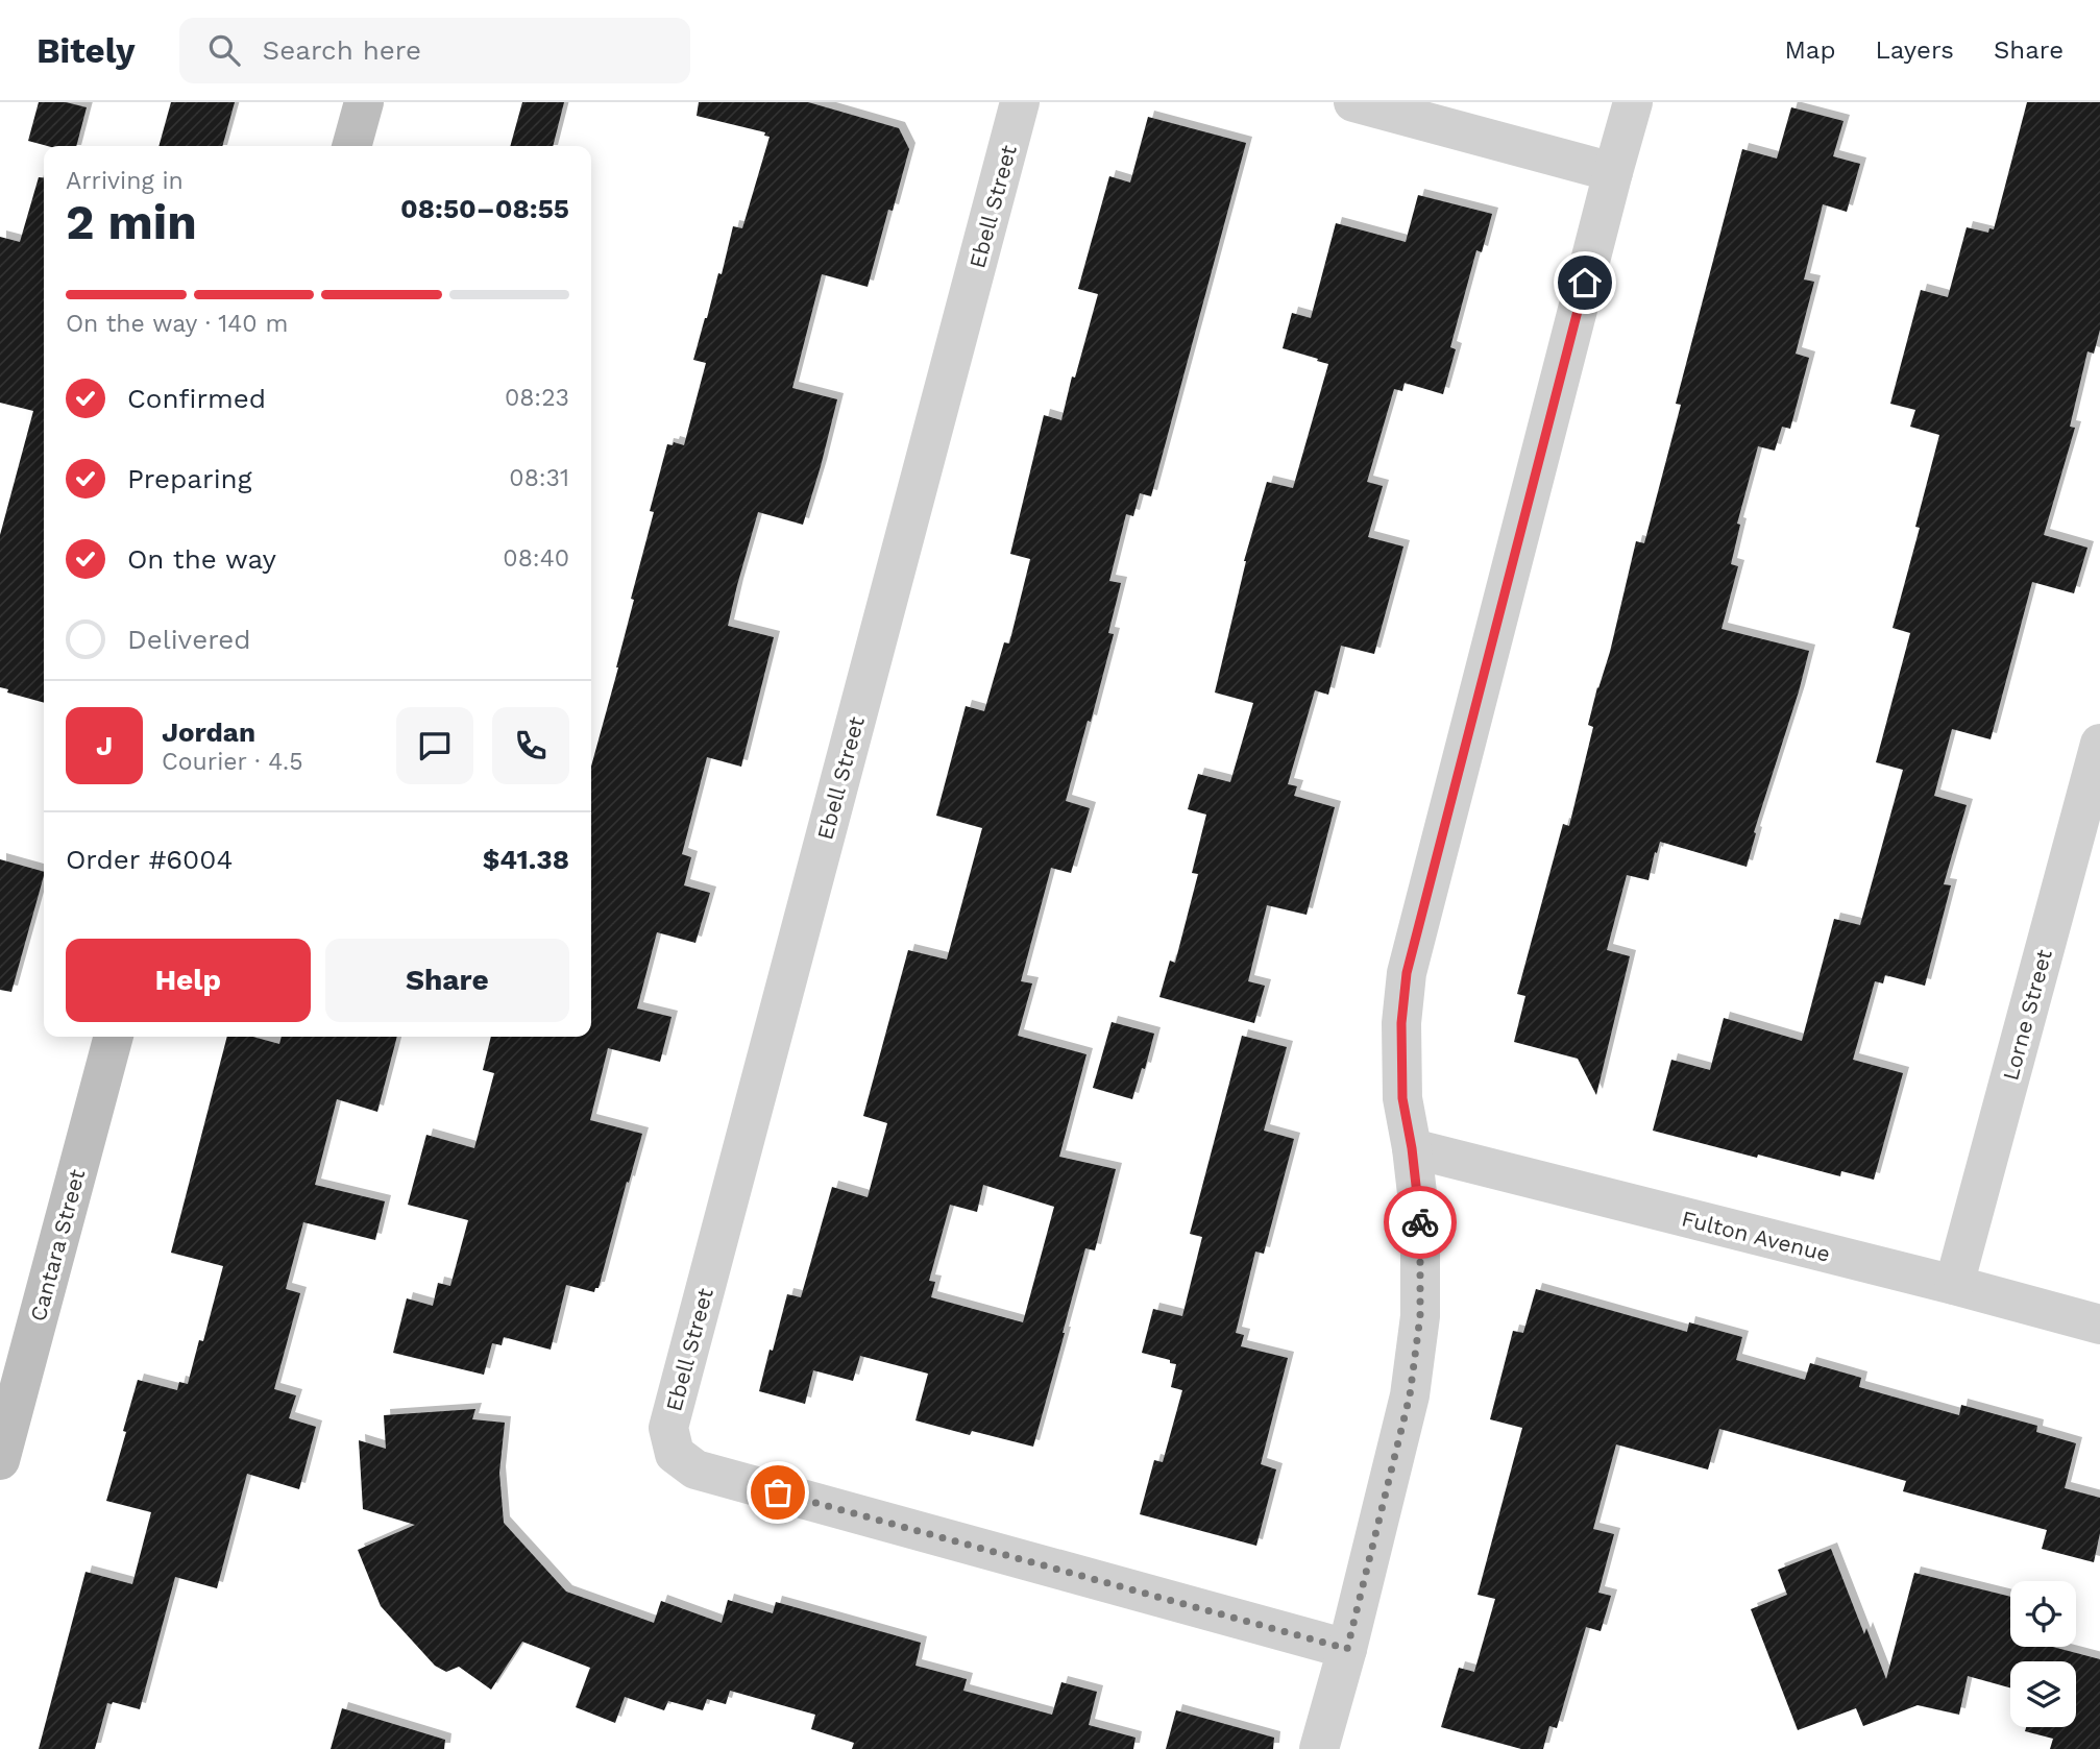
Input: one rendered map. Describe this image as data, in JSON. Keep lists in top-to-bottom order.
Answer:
{
  "streets": {
    "street": [
      "Ebell Street",
      "Lorne Street",
      "Fulton Avenue",
      "Cantara Street"
    ]
  },
  "crossings": [
    ["Lorne Street", "Fulton Avenue"]
  ],
  "page": {
    "header": "Bitely",
    "search": "Search here",
    "nav": ["Map", "Layers", "Share"],
    "heading": ["2 min", "Arriving in", "08:50–08:55"],
    "panel": [
      "Jordan",
      "Courier · 4.5",
      "Order #6004",
      "$41.38"
    ],
    "bar": "On the way · 140 m",
    "list": [
      ["Confirmed", "08:23"],
      ["Preparing", "08:31"],
      ["On the way", "08:40"],
      "Delivered"
    ],
    "round": "J",
    "buttons": ["Help", "Share"]
  }
}
